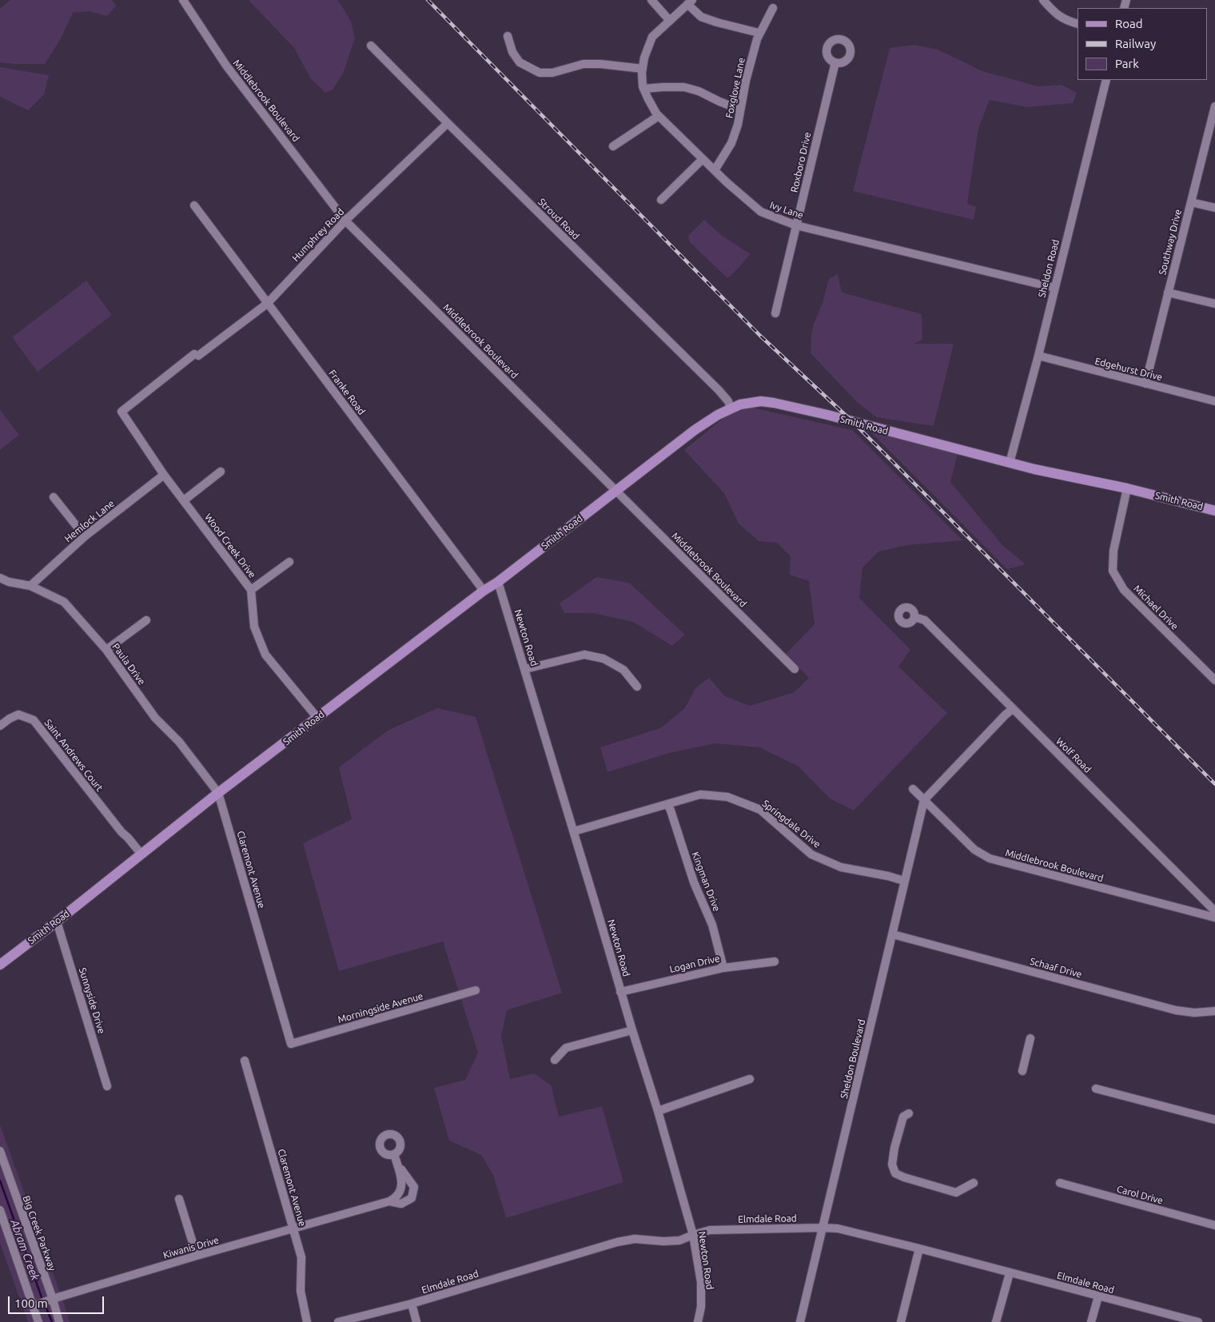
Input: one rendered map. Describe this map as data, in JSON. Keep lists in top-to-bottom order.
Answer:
{
  "streets": {
    "main road": ["Smith Road"],
    "street": [
      "Foxglove Lane",
      "Middlebrook Boulevard",
      "Roxboro Drive",
      "Ivy Lane",
      "Stroud Road",
      "Humphrey Road",
      "Southway Drive",
      "Sheldon Road",
      "Edgehurst Drive",
      "Franke Road",
      "Hemlock Lane",
      "Wood Creek Drive",
      "Michael Drive",
      "Newton Road",
      "Paula Drive",
      "Saint Andrews Court",
      "Wolf Road",
      "Springdale Drive",
      "Claremont Avenue",
      "Kingman Drive",
      "Logan Drive",
      "Schaaf Drive",
      "Sunnyside Drive",
      "Morningside Avenue",
      "Sheldon Boulevard",
      "Carol Drive",
      "Elmdale Road",
      "Big Creek Parkway",
      "Kiwanis Drive"
    ]
  },
  "crossings": [
    ["Foxglove Lane", "Ivy Lane"],
    ["Middlebrook Boulevard", "Humphrey Road"],
    ["Middlebrook Boulevard", "Smith Road"],
    ["Middlebrook Boulevard", "Sheldon Boulevard"],
    ["Roxboro Drive", "Ivy Lane"],
    ["Ivy Lane", "Sheldon Road"],
    ["Stroud Road", "Humphrey Road"],
    ["Stroud Road", "Smith Road"],
    ["Humphrey Road", "Franke Road"],
    ["Humphrey Road", "Wood Creek Drive"],
    ["Southway Drive", "Edgehurst Drive"],
    ["Sheldon Road", "Edgehurst Drive"],
    ["Sheldon Road", "Smith Road"],
    ["Franke Road", "Smith Road"],
    ["Smith Road", "Wood Creek Drive"],
    ["Smith Road", "Michael Drive"],
    ["Smith Road", "Newton Road"],
    ["Smith Road", "Paula Drive"],
    ["Smith Road", "Saint Andrews Court"],
    ["Smith Road", "Claremont Avenue"],
    ["Smith Road", "Sunnyside Drive"],
    ["Hemlock Lane", "Wood Creek Drive"],
    ["Hemlock Lane", "Paula Drive"],
    ["Newton Road", "Springdale Drive"],
    ["Newton Road", "Logan Drive"],
    ["Newton Road", "Elmdale Road"],
    ["Paula Drive", "Claremont Avenue"],
    ["Springdale Drive", "Kingman Drive"],
    ["Springdale Drive", "Sheldon Boulevard"],
    ["Claremont Avenue", "Morningside Avenue"],
    ["Claremont Avenue", "Kiwanis Drive"],
    ["Kingman Drive", "Logan Drive"],
    ["Schaaf Drive", "Sheldon Boulevard"],
    ["Sheldon Boulevard", "Elmdale Road"],
    ["Big Creek Parkway", "Kiwanis Drive"]
  ],
  "water": ["Abram Creek"],
  "legend": ["Road", "Railway", "Park"],
  "scale_bar": "100 m"
}
